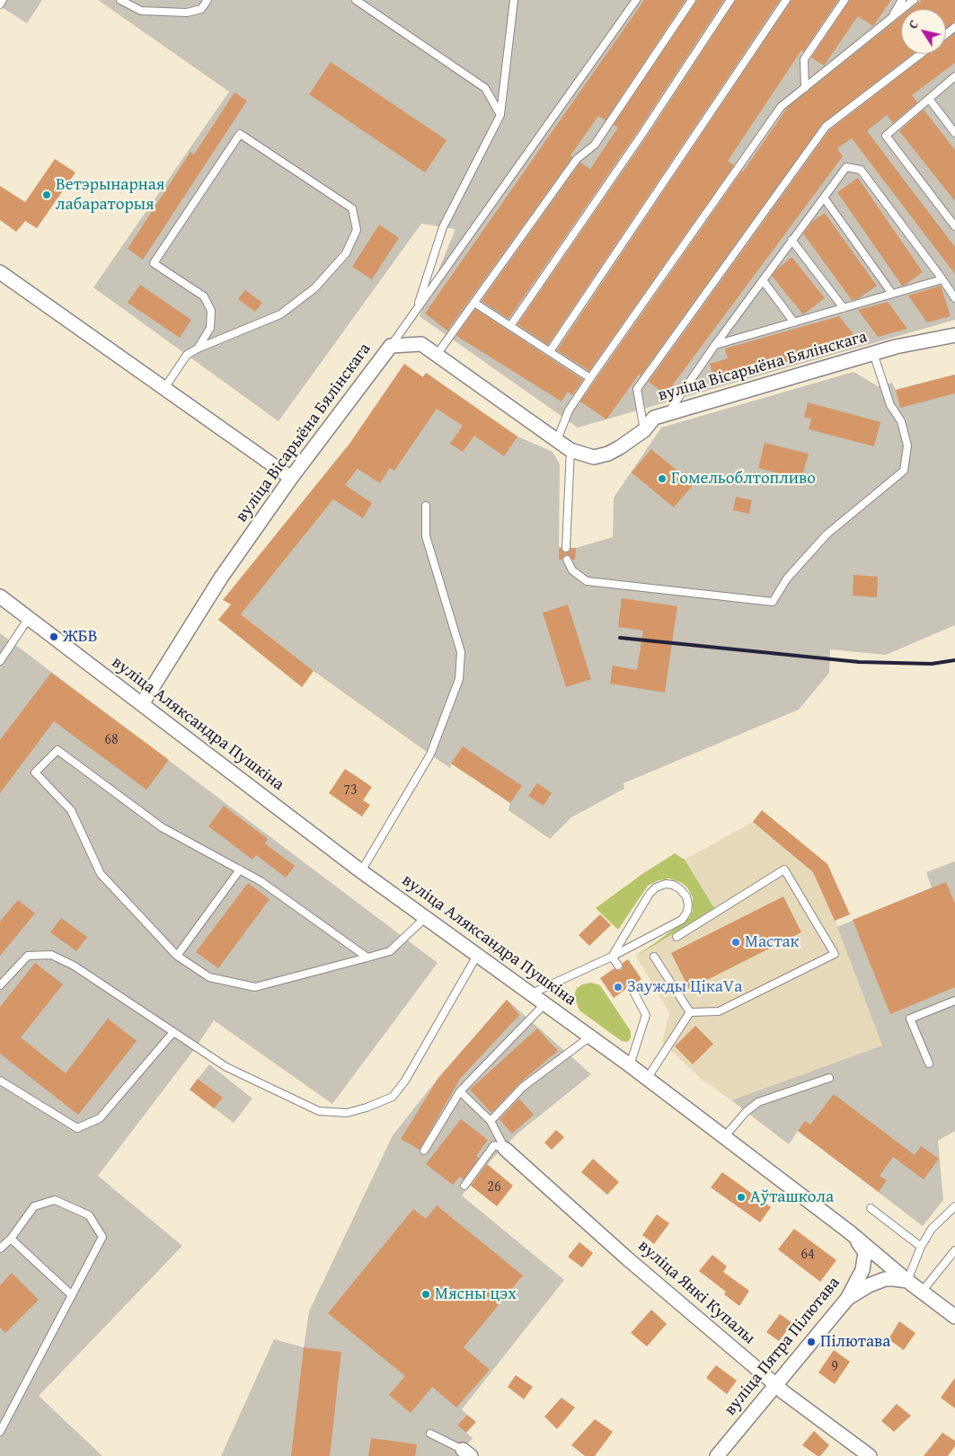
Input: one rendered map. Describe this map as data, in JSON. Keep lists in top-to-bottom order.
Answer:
{
  "streets": {
    "street": [
      "вуліца Вісарыёна Бялінскага",
      "вуліца Аляксандра Пушкіна",
      "вуліца Янкі Купалы",
      "вуліца Пятра Пілютава"
    ]
  },
  "crossings": [
    ["вуліца Вісарыёна Бялінскага", "вуліца Аляксандра Пушкіна"],
    ["вуліца Аляксандра Пушкіна", "вуліца Пятра Пілютава"],
    ["вуліца Янкі Купалы", "вуліца Пятра Пілютава"]
  ],
  "places": [
    "Ветэрынарная лабараторыя",
    "Гомельоблтопливо",
    "ЖБВ",
    "Мастак",
    "Заужды ЦікаVа",
    "Аўташкола",
    "Мясны цэх",
    "Пілютава"
  ],
  "house_numbers": [
    "68",
    "73",
    "26",
    "64",
    "9"
  ],
  "north": "top left"
}
